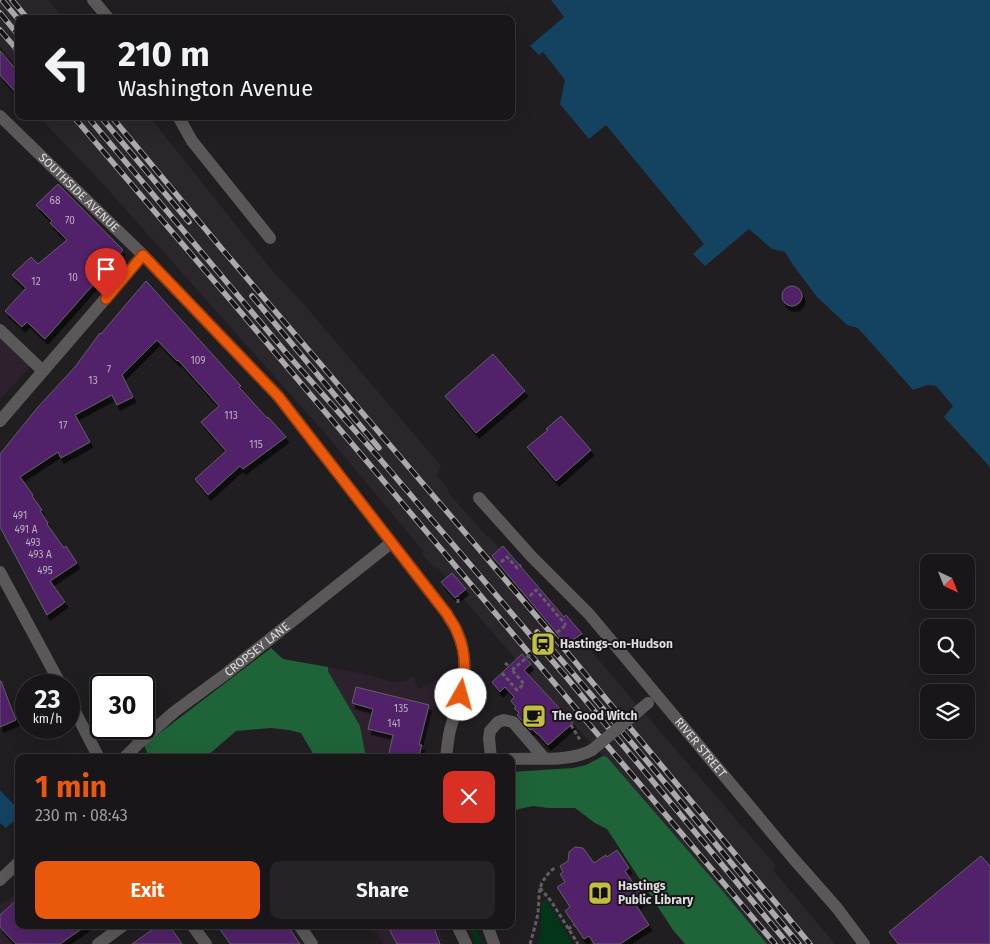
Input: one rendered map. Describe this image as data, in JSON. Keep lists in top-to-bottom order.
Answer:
{
  "streets": {
    "street": ["SOUTHSIDE AVENUE", "CROPSEY LANE", "RIVER STREET"]
  },
  "crossings": [
    ["SOUTHSIDE AVENUE", "CROPSEY LANE"]
  ],
  "places": {
    "station": ["Hastings-on-Hudson"],
    "cafe": ["The Good Witch"],
    "library": ["Hastings Public Library"]
  },
  "house_numbers": [
    "68",
    "70",
    "10",
    "12",
    "109",
    "7",
    "13",
    "113",
    "17",
    "115",
    "491",
    "491 A",
    "493",
    "493 A",
    "495",
    "135",
    "141"
  ],
  "north": "bottom right",
  "page": {
    "turn": ["210 m", "Washington Avenue"],
    "speed": "23 km/h",
    "limit": "30",
    "heading": ["1 min", "230 m · 08:43"],
    "buttons": ["Exit", "Share"]
  }
}
